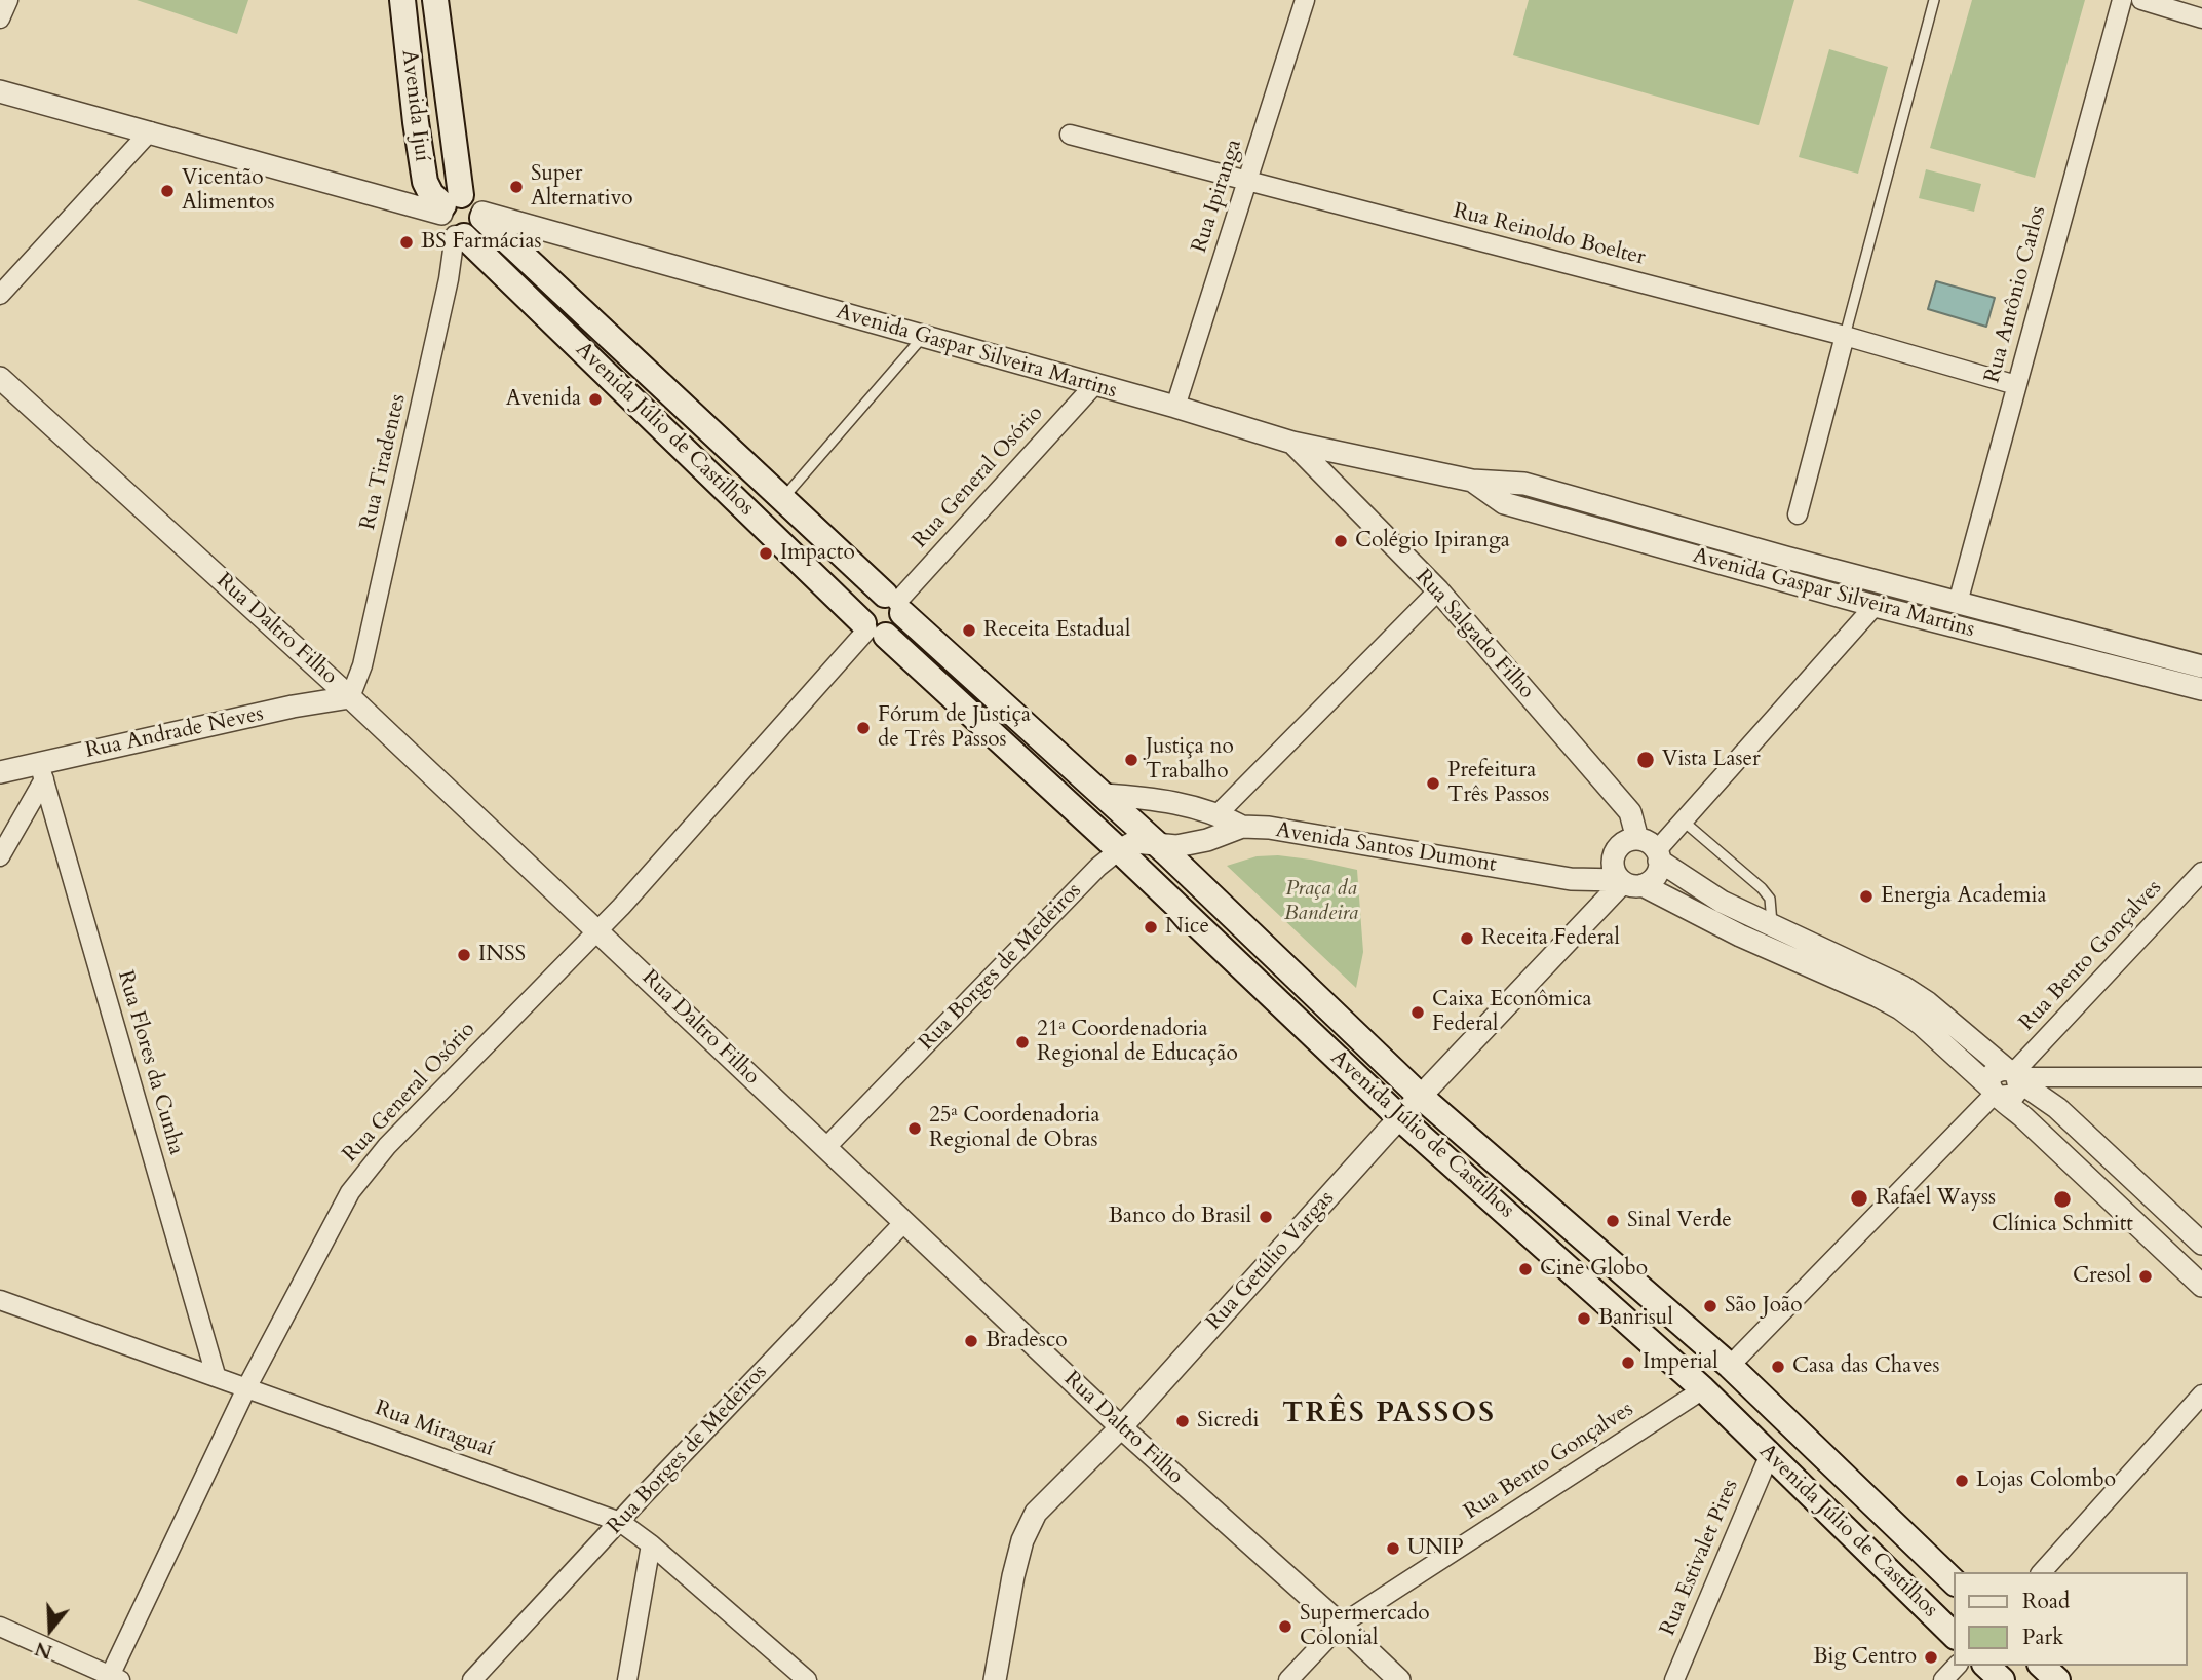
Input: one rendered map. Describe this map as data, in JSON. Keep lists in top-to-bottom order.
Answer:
{
  "streets": {
    "main road": ["Avenida Ijuí", "Avenida Júlio de Castilhos"],
    "street": [
      "Rua Ipiranga",
      "Rua Reinoldo Boelter",
      "Rua Antônio Carlos",
      "Avenida Gaspar Silveira Martins",
      "Rua Tiradentes",
      "Rua General Osório",
      "Rua Daltro Filho",
      "Rua Salgado Filho",
      "Rua Andrade Neves",
      "Avenida Santos Dumont",
      "Rua Bento Gonçalves",
      "Rua Borges de Medeiros",
      "Rua Flores da Cunha",
      "Rua Getúlio Vargas",
      "Rua Miraguaí",
      "Rua Estivalet Pires"
    ]
  },
  "crossings": [
    ["Avenida Ijuí", "Avenida Gaspar Silveira Martins"],
    ["Avenida Ijuí", "Avenida Júlio de Castilhos"],
    ["Avenida Ijuí", "Rua Tiradentes"],
    ["Rua Ipiranga", "Rua Reinoldo Boelter"],
    ["Rua Ipiranga", "Avenida Gaspar Silveira Martins"],
    ["Rua Reinoldo Boelter", "Rua Antônio Carlos"],
    ["Rua Antônio Carlos", "Avenida Gaspar Silveira Martins"],
    ["Avenida Gaspar Silveira Martins", "Avenida Júlio de Castilhos"],
    ["Avenida Gaspar Silveira Martins", "Rua Tiradentes"],
    ["Avenida Gaspar Silveira Martins", "Rua General Osório"],
    ["Avenida Gaspar Silveira Martins", "Rua Salgado Filho"],
    ["Avenida Júlio de Castilhos", "Rua Tiradentes"],
    ["Avenida Júlio de Castilhos", "Rua General Osório"],
    ["Avenida Júlio de Castilhos", "Avenida Santos Dumont"],
    ["Avenida Júlio de Castilhos", "Rua Bento Gonçalves"],
    ["Avenida Júlio de Castilhos", "Rua Borges de Medeiros"],
    ["Avenida Júlio de Castilhos", "Rua Getúlio Vargas"],
    ["Avenida Júlio de Castilhos", "Rua Estivalet Pires"],
    ["Rua Tiradentes", "Rua Daltro Filho"],
    ["Rua Tiradentes", "Rua Andrade Neves"],
    ["Rua General Osório", "Rua Daltro Filho"],
    ["Rua General Osório", "Rua Miraguaí"],
    ["Rua Daltro Filho", "Rua Andrade Neves"],
    ["Rua Daltro Filho", "Rua Bento Gonçalves"],
    ["Rua Daltro Filho", "Rua Borges de Medeiros"],
    ["Rua Daltro Filho", "Rua Getúlio Vargas"],
    ["Rua Salgado Filho", "Avenida Santos Dumont"],
    ["Rua Salgado Filho", "Rua Getúlio Vargas"],
    ["Rua Andrade Neves", "Rua Flores da Cunha"],
    ["Avenida Santos Dumont", "Rua Borges de Medeiros"],
    ["Avenida Santos Dumont", "Rua Getúlio Vargas"],
    ["Rua Borges de Medeiros", "Rua Miraguaí"],
    ["Rua Flores da Cunha", "Rua Miraguaí"]
  ],
  "districts": ["TRÊS PASSOS"],
  "parks": ["Praça da Bandeira"],
  "places": [
    "Super Alternativo",
    "Vicentão Alimentos",
    "BS Farmácias",
    "Avenida",
    "Colégio Ipiranga",
    "Impacto",
    "Receita Estadual",
    "Fórum de Justiça de Três Passos",
    "Justiça no Trabalho",
    "Vista Laser",
    "Prefeitura Três Passos",
    "Energia Academia",
    "Nice",
    "Receita Federal",
    "INSS",
    "Caixa Econômica Federal",
    "21ª Coordenadoria Regional de Educação",
    "25ª Coordenadoria Regional de Obras",
    "Rafael Wayss",
    "Clínica Schmitt",
    "Banco do Brasil",
    "Sinal Verde",
    "Cine Globo",
    "Cresol",
    "São João",
    "Banrisul",
    "Bradesco",
    "Imperial",
    "Casa das Chaves",
    "Sicredi",
    "Lojas Colombo",
    "UNIP",
    "Supermercado Colonial",
    "Big Centro"
  ],
  "legend": ["Road", "Park"],
  "north": "bottom"
}
